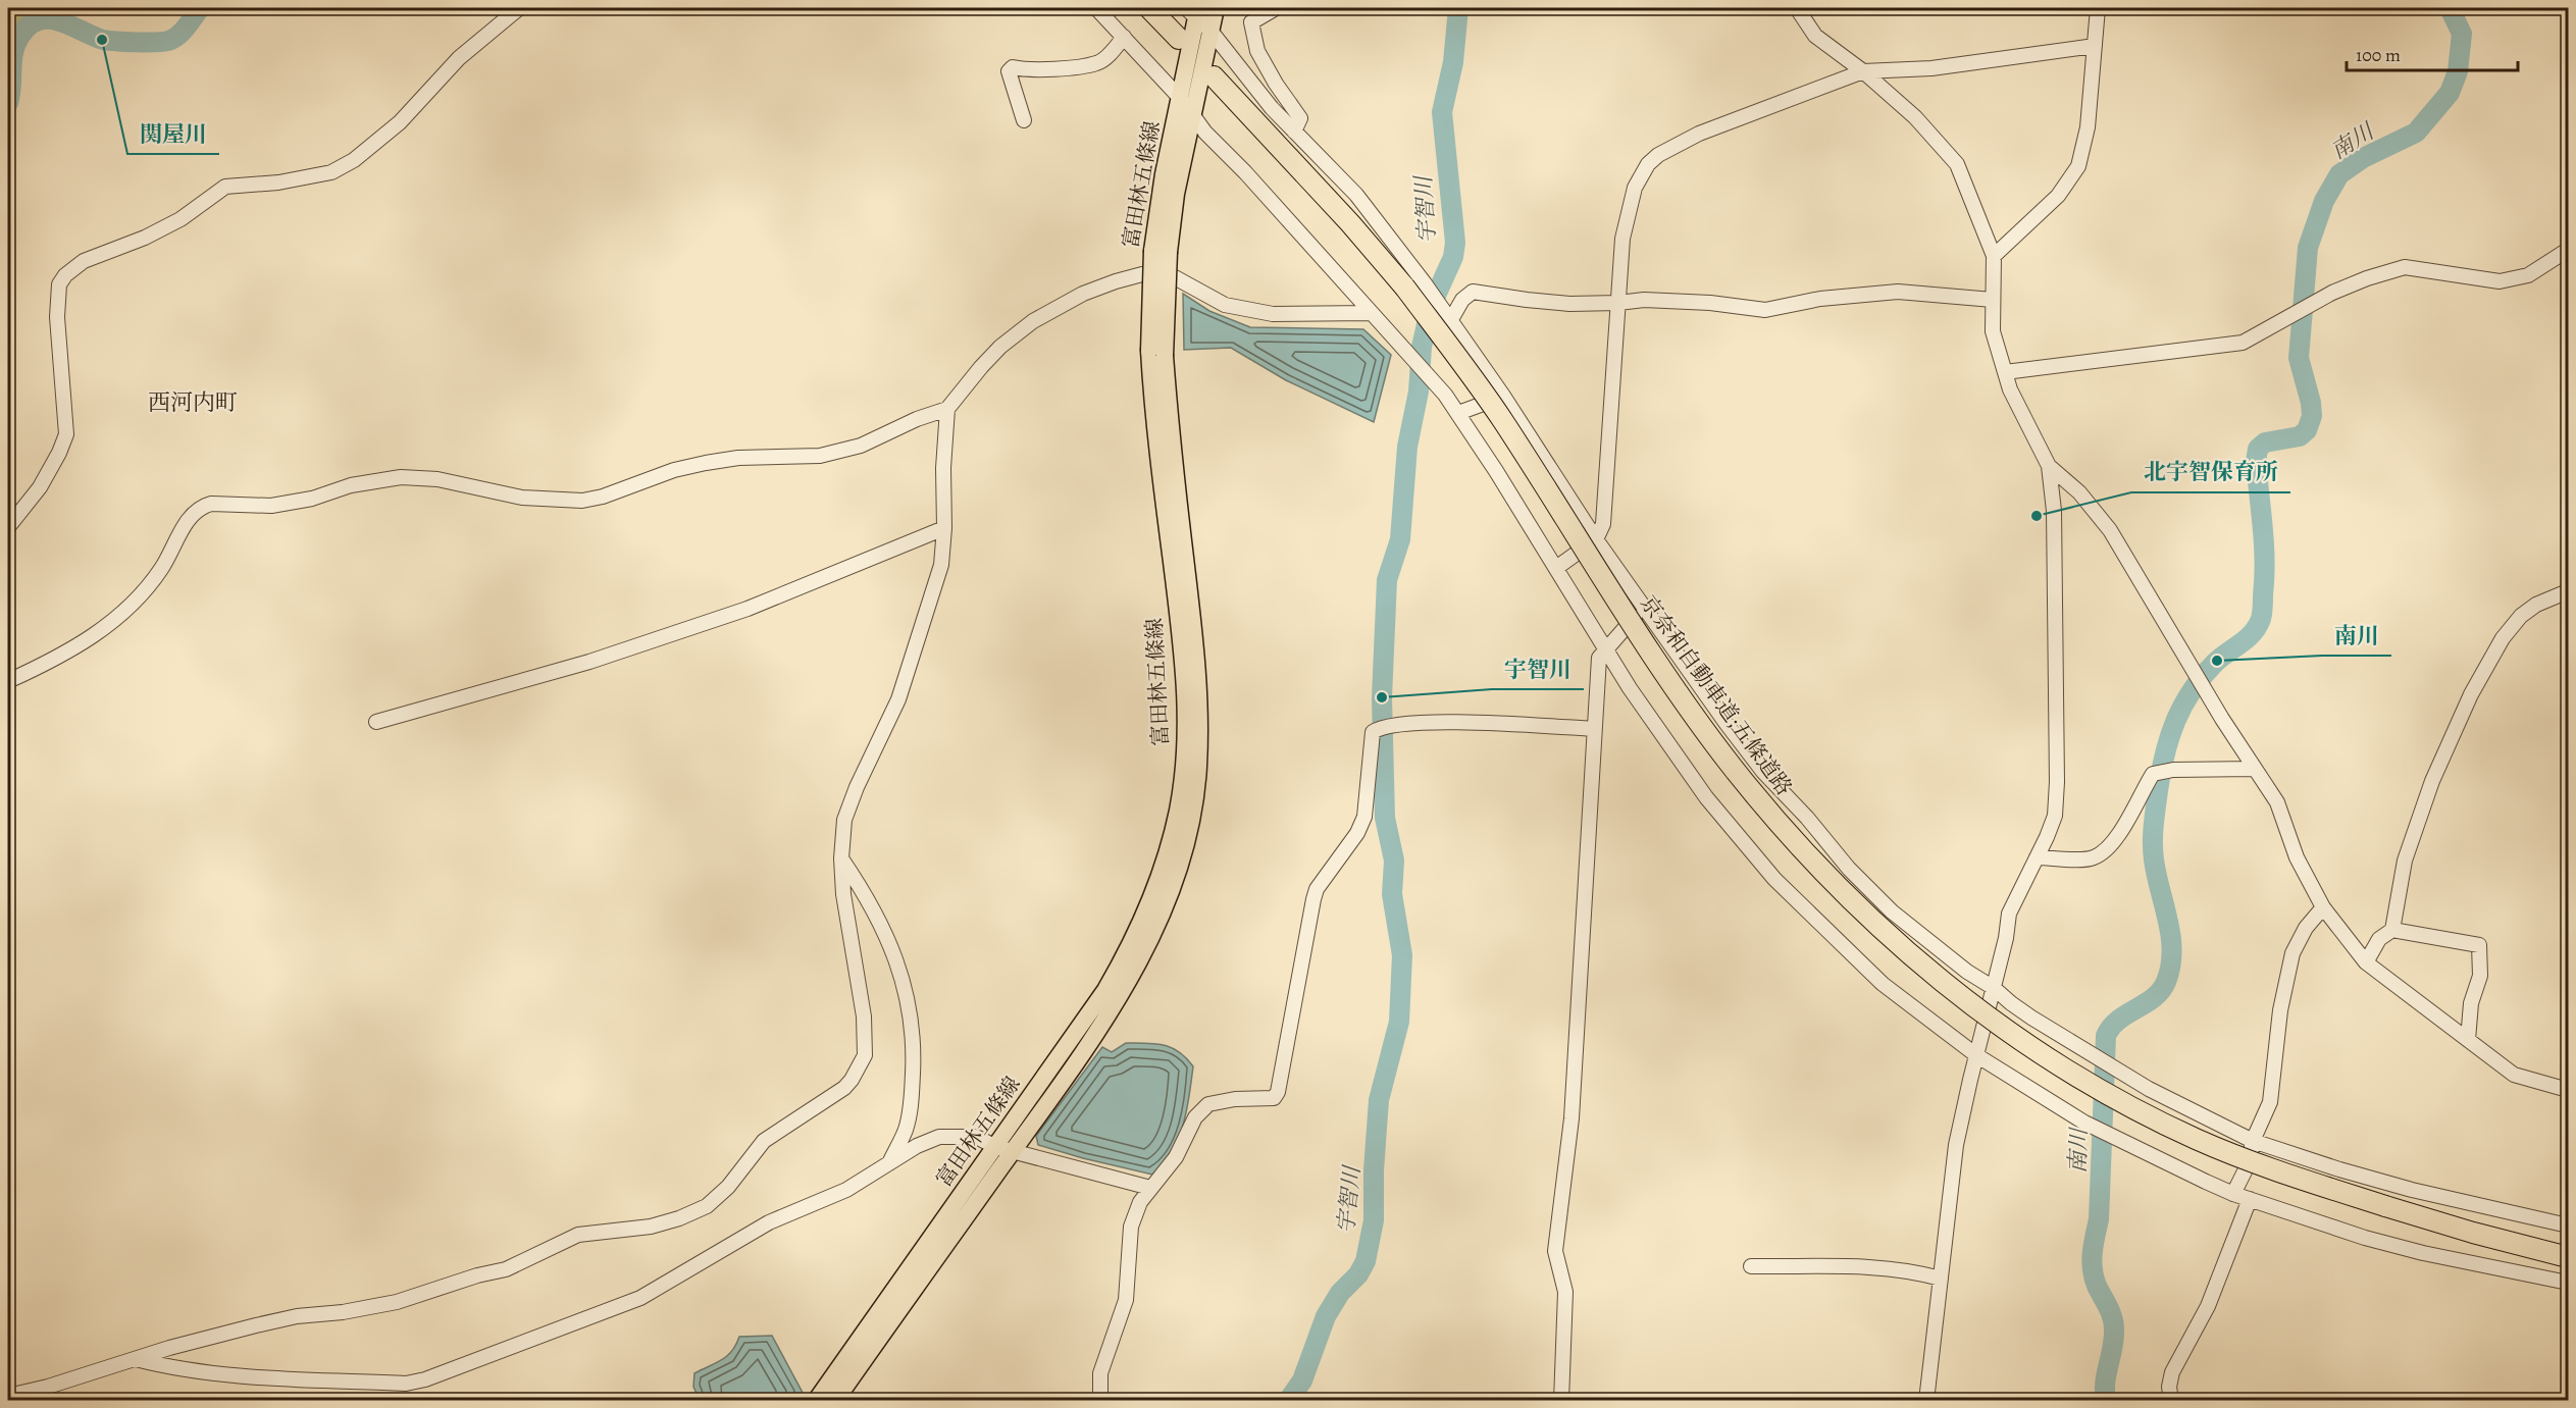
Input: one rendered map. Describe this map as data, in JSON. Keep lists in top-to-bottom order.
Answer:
{
  "streets": {
    "highway": ["京奈和自動車道;五條道路"],
    "main road": ["富田林五條線"]
  },
  "districts": ["西河内町"],
  "water": ["南川", "宇智川"],
  "places": [
    "関屋川",
    "北宇智保育所",
    "南川",
    "宇智川"
  ],
  "scale_bar": "100 m"
}
